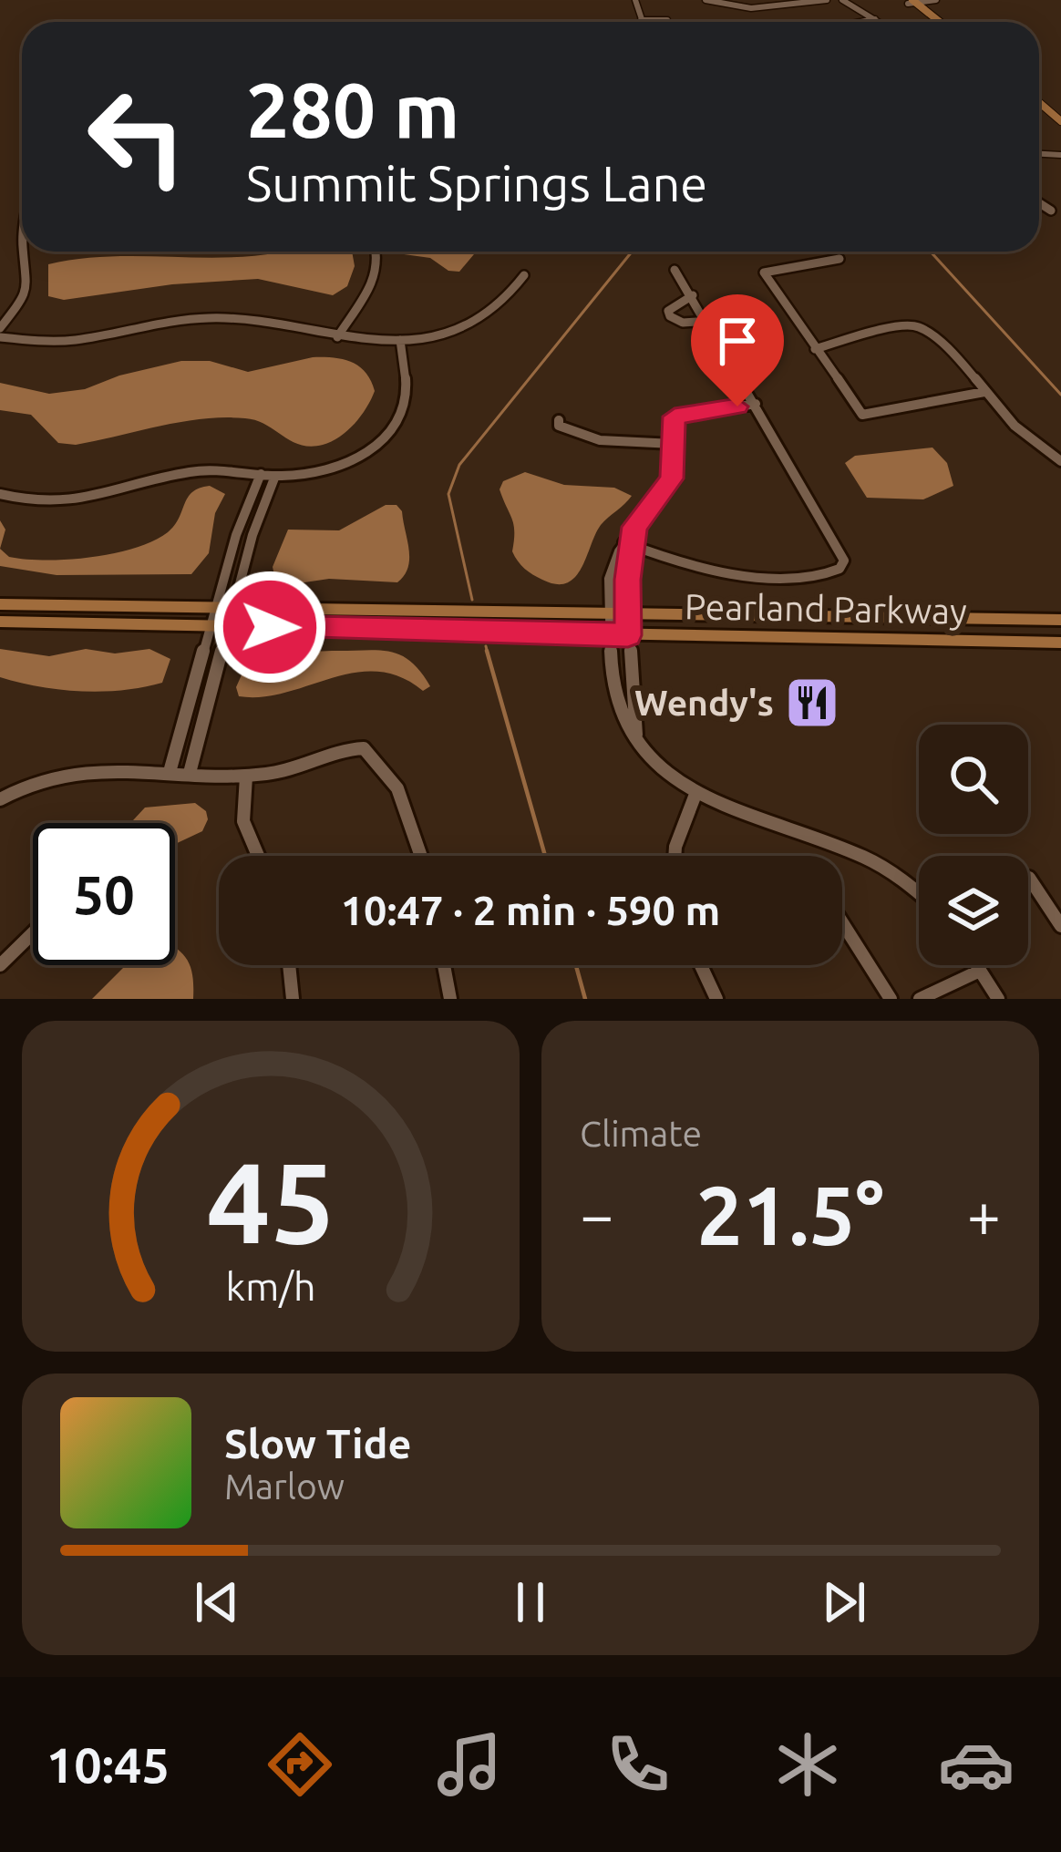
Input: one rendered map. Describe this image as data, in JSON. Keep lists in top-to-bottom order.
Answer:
{
  "streets": {
    "main road": ["Pearland Parkway"]
  },
  "places": {
    "restaurant": ["Wendy's"]
  },
  "page": {
    "turn": ["280 m", "Summit Springs Lane"],
    "limit": "50",
    "trip": "10:47 · 2 min · 590 m",
    "tile": "Climate",
    "heat": ["−", "21.5°", "+"],
    "song": ["Slow Tide", "Marlow"],
    "tabs": "10:45",
    "gauge": ["45", "km/h"]
  }
}
